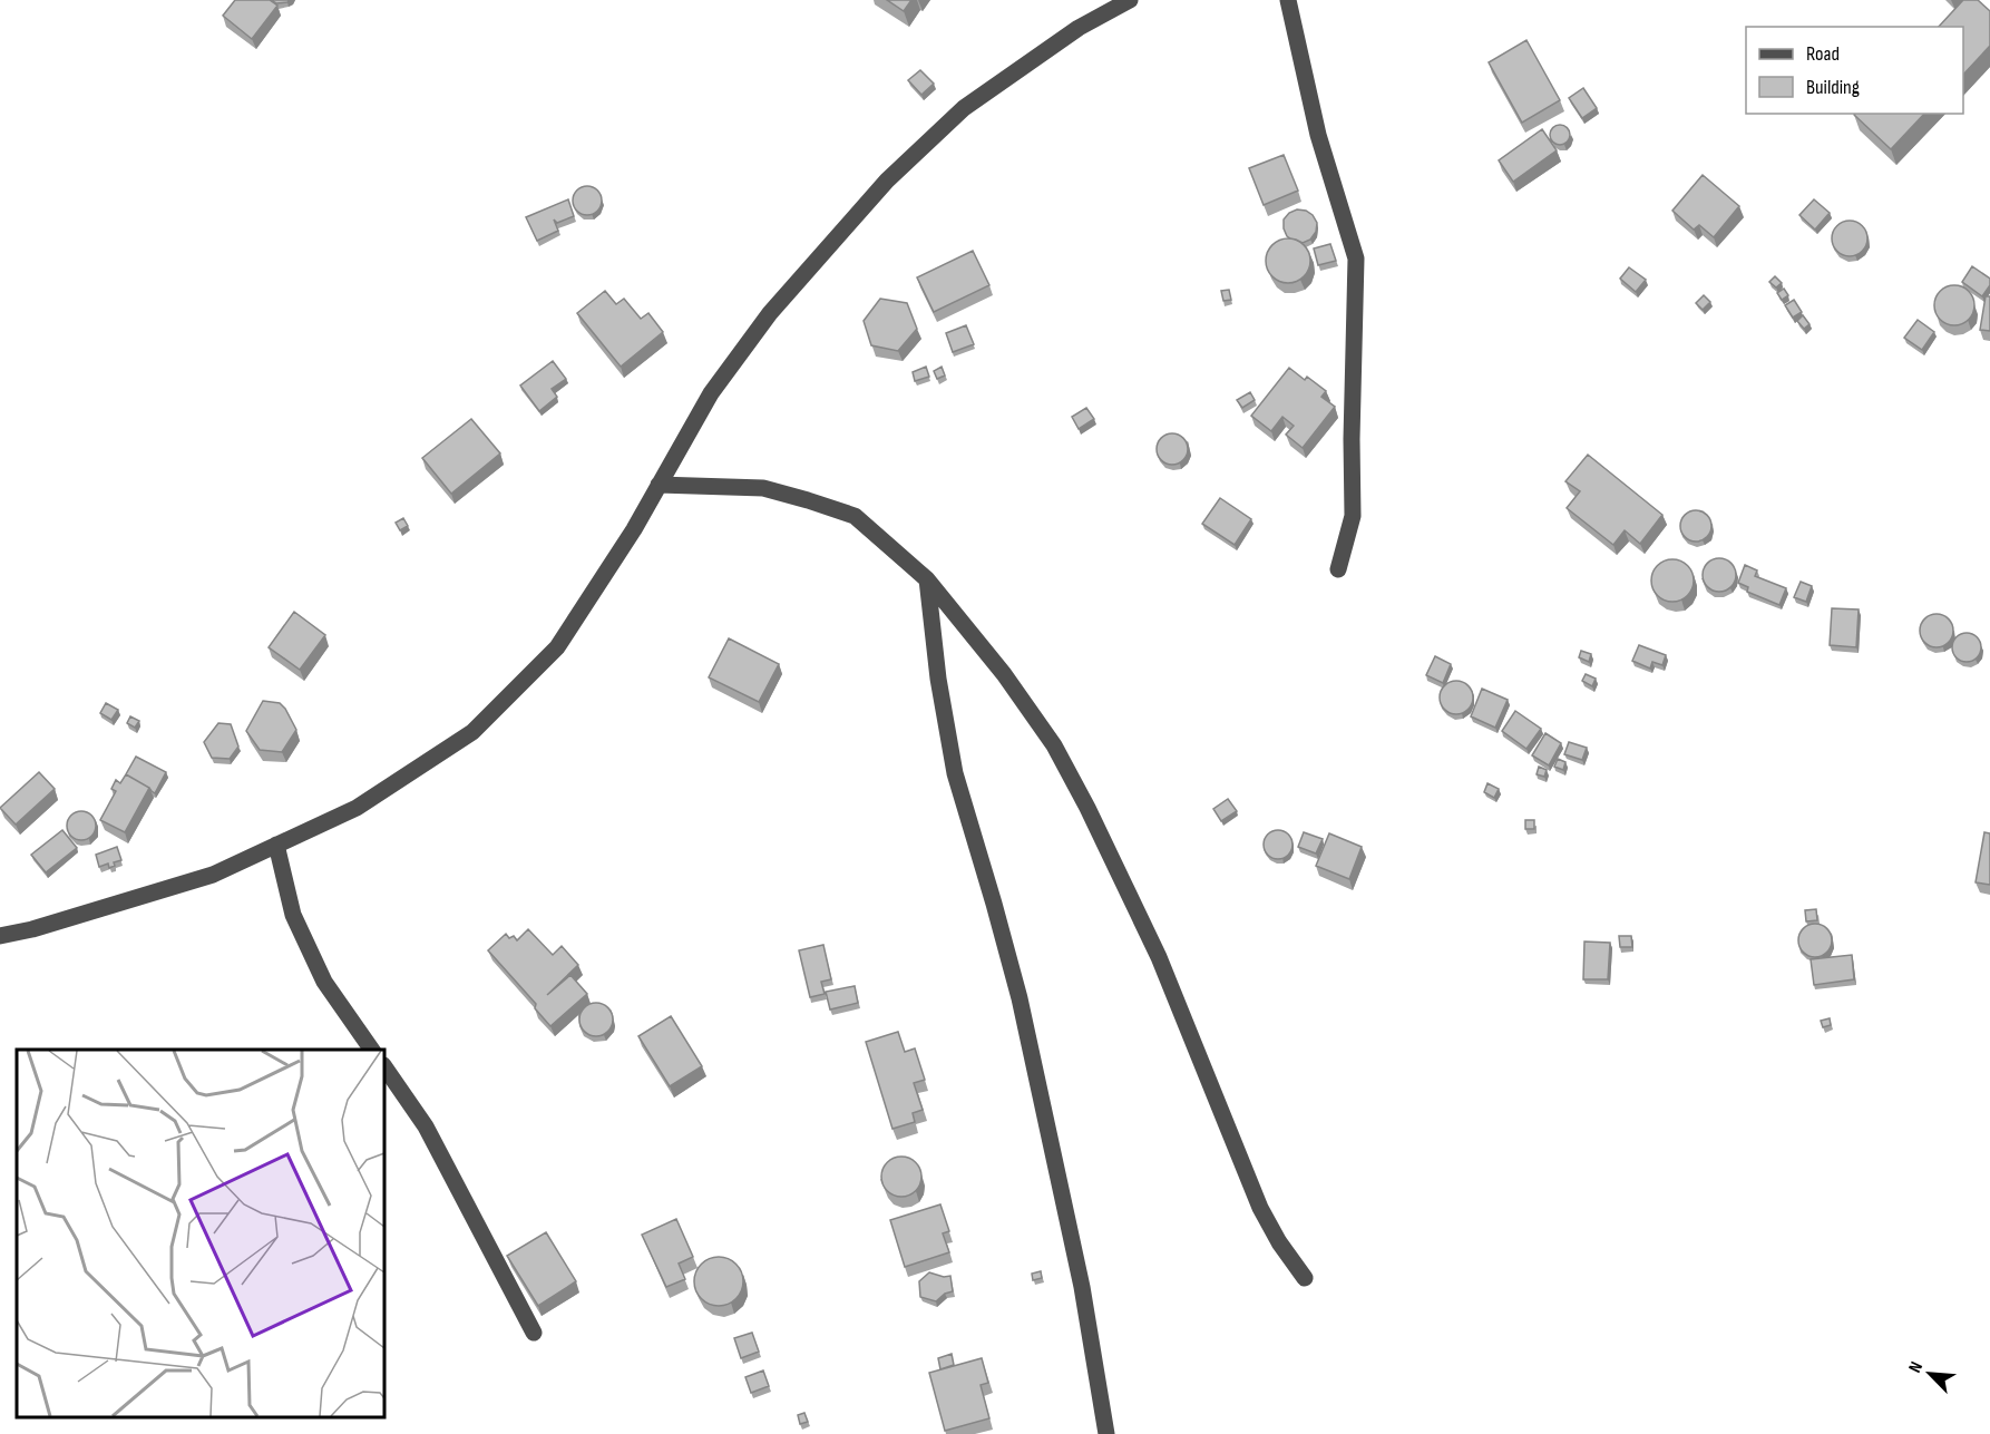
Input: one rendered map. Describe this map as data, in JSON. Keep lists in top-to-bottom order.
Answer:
{
  "legend": ["Road", "Building"],
  "north": "top left"
}
